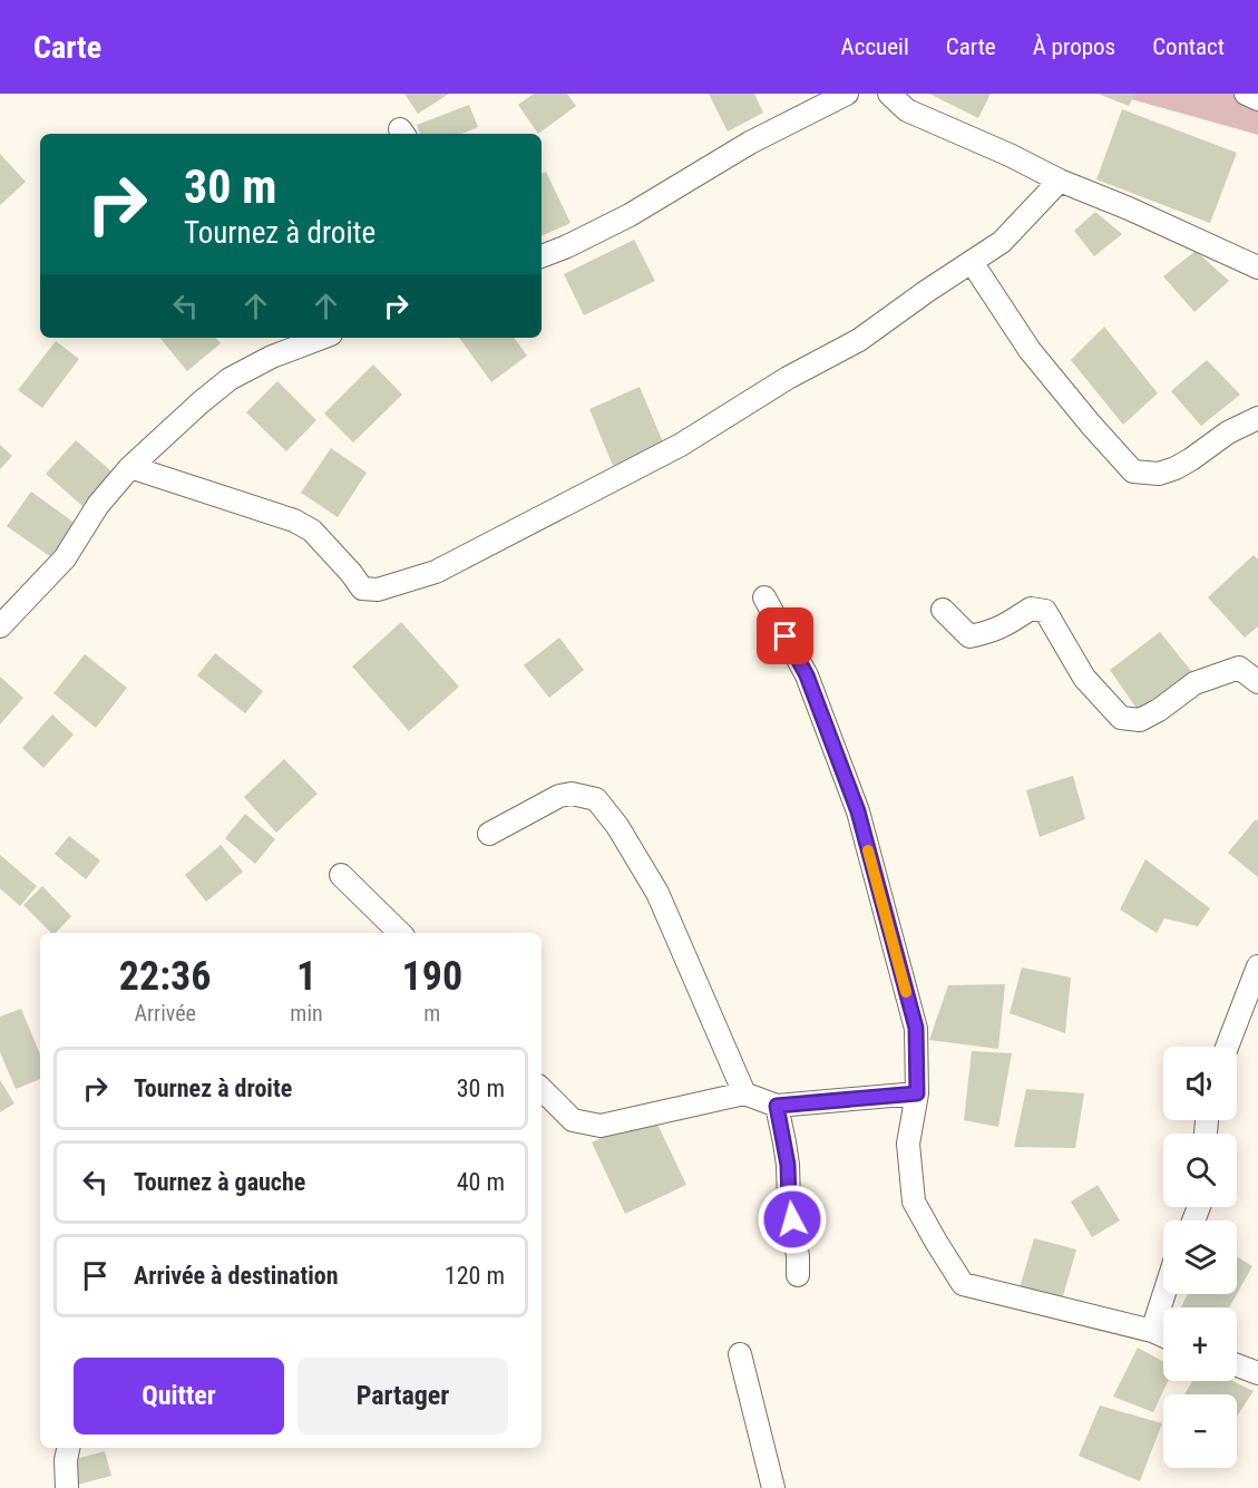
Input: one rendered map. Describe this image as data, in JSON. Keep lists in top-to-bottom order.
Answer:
{
  "page": {
    "header": "Carte",
    "nav": [
      "Accueil",
      "Carte",
      "À propos",
      "Contact"
    ],
    "turn": ["30 m", "Tournez à droite"],
    "eta": [
      "22:36",
      "Arrivée",
      "1",
      "min",
      "190",
      "m"
    ],
    "map_buttons": ["+", "−"],
    "list": [
      {
        "name": "Tournez à droite",
        "value": "30 m"
      },
      {
        "name": "Tournez à gauche",
        "value": "40 m"
      },
      {
        "name": "Arrivée à destination",
        "value": "120 m"
      }
    ],
    "buttons": ["Quitter", "Partager"]
  }
}
